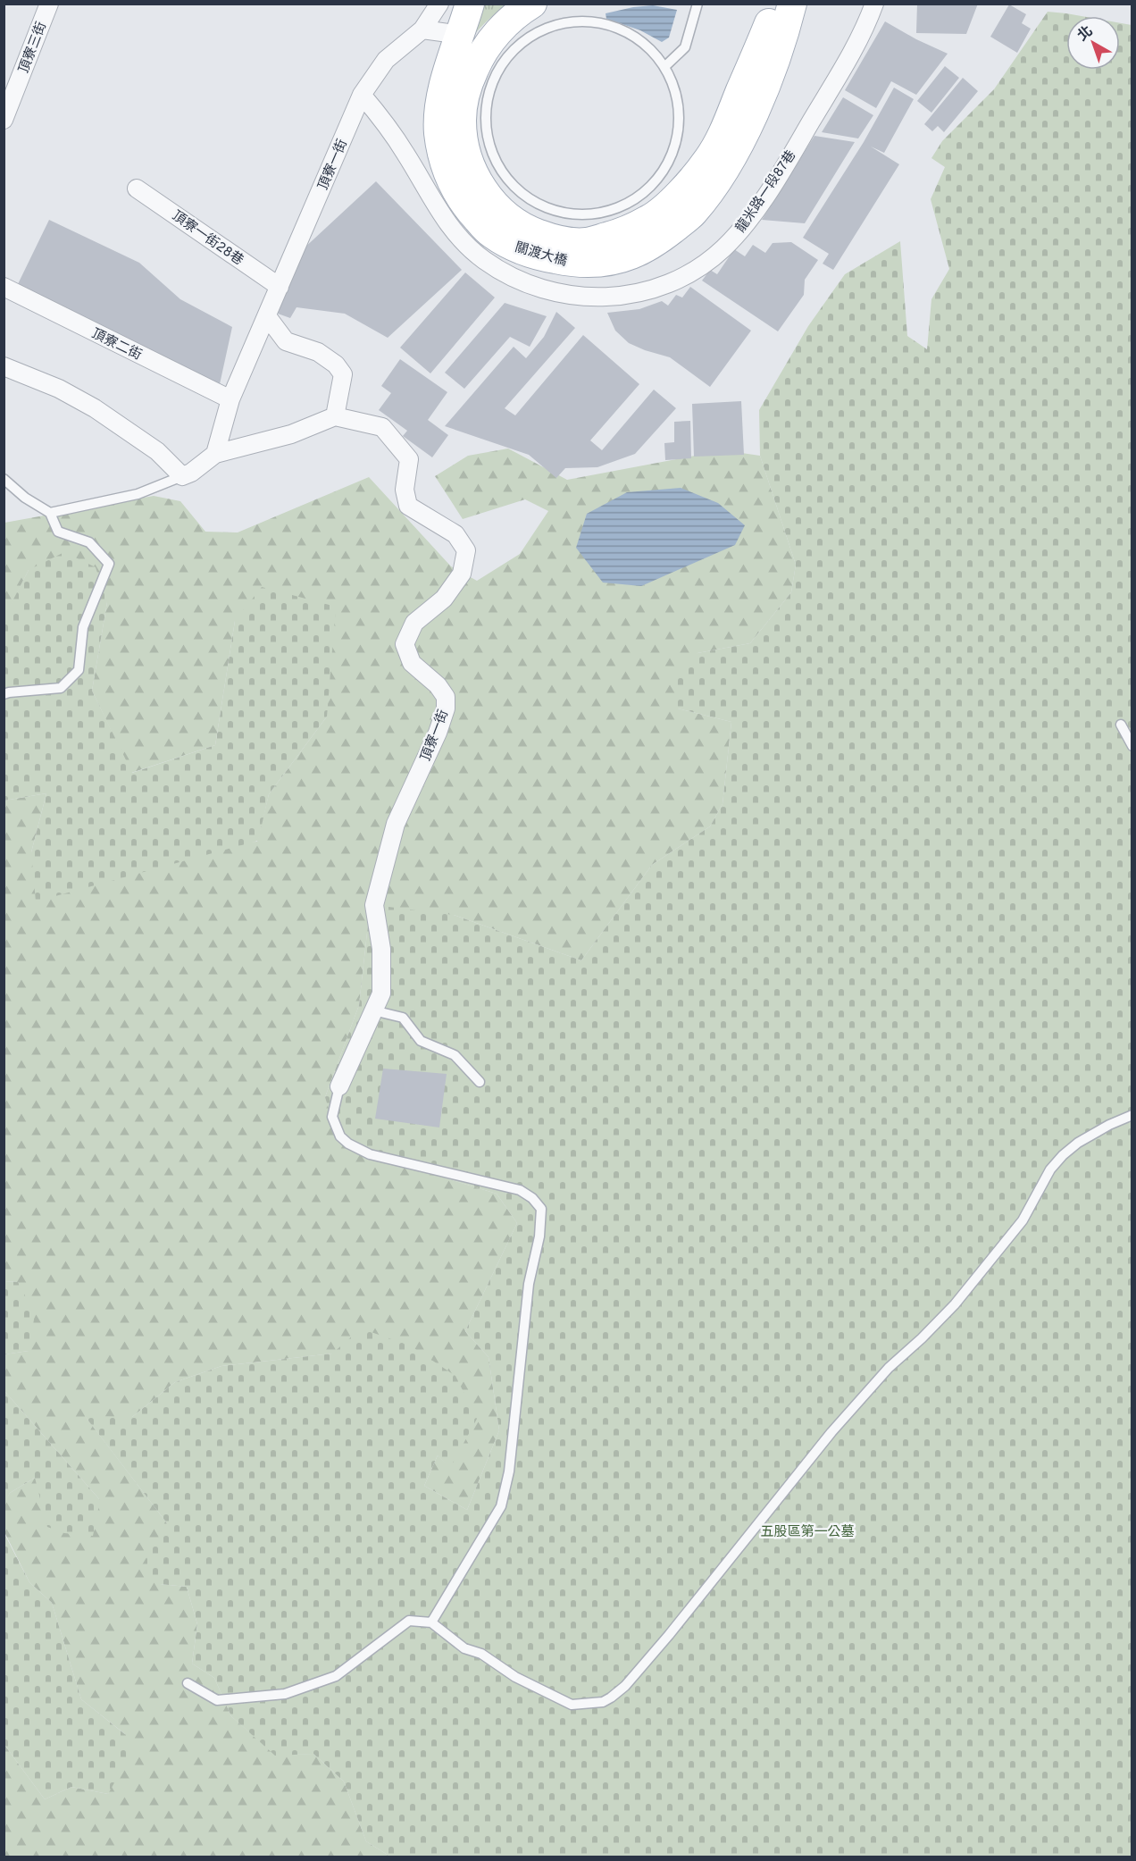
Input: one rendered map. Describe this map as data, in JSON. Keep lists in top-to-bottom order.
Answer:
{
  "streets": {
    "main road": ["關渡大橋"],
    "street": [
      "頂寮三街",
      "頂寮一街",
      "龍米路一段87巷",
      "頂寮一街28巷",
      "頂寮二街"
    ]
  },
  "crossings": [
    ["頂寮一街", "龍米路一段87巷"],
    ["頂寮一街", "頂寮一街28巷"],
    ["頂寮一街", "頂寮二街"]
  ],
  "parks": ["五股區第一公墓"],
  "north": "top left"
}
